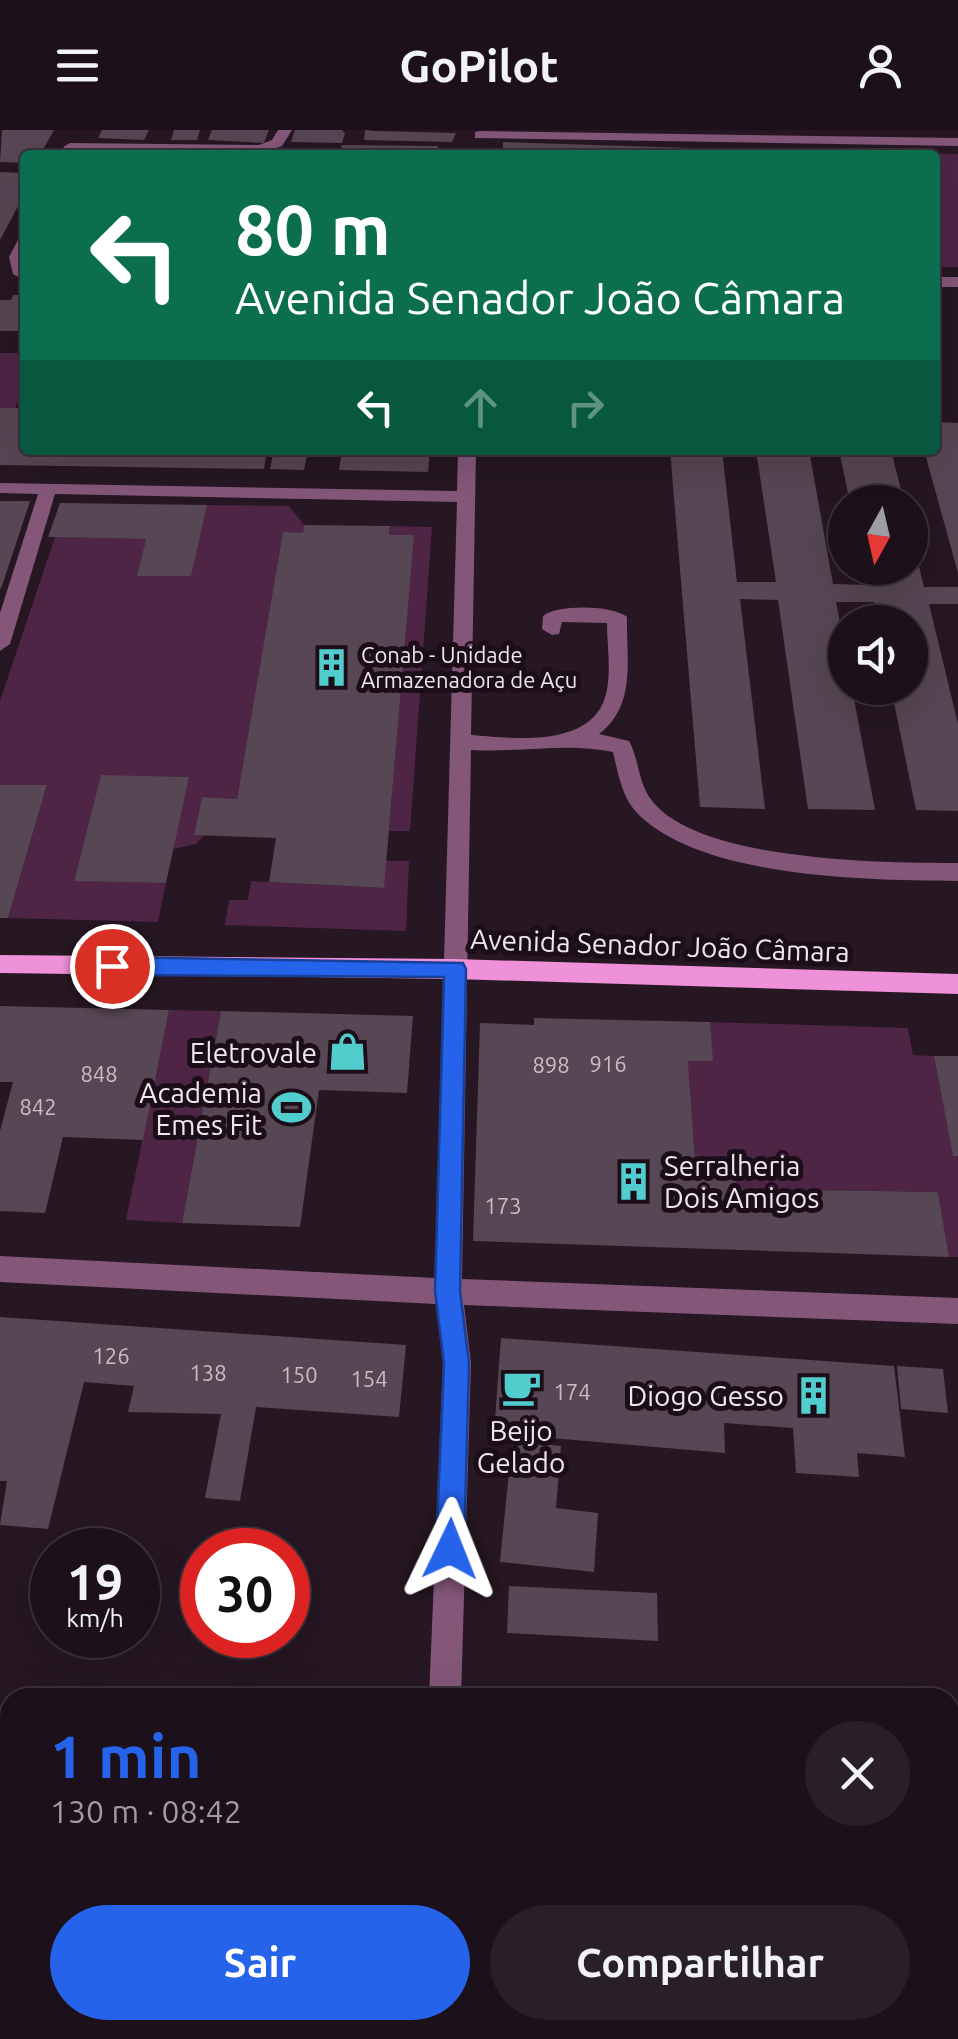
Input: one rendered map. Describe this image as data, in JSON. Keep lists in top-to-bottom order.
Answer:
{
  "streets": {
    "main road": ["Avenida Senador João Câmara"]
  },
  "places": {
    "building": ["Conab - Unidade Armazenadora de Açu", "Serralheria Dois Amigos", "Diogo Gesso"],
    "shop": ["Eletrovale"],
    "sports": ["Academia Emes Fit"],
    "cafe": ["Beijo Gelado"]
  },
  "house_numbers": [
    "916",
    "898",
    "848",
    "842",
    "173",
    "126",
    "138",
    "150",
    "154",
    "174"
  ],
  "north": "bottom",
  "page": {
    "header": "GoPilot",
    "turn": ["80 m", "Avenida Senador João Câmara"],
    "speed": "19 km/h",
    "limit": "30",
    "heading": ["1 min", "130 m · 08:42"],
    "buttons": ["Sair", "Compartilhar"]
  }
}
